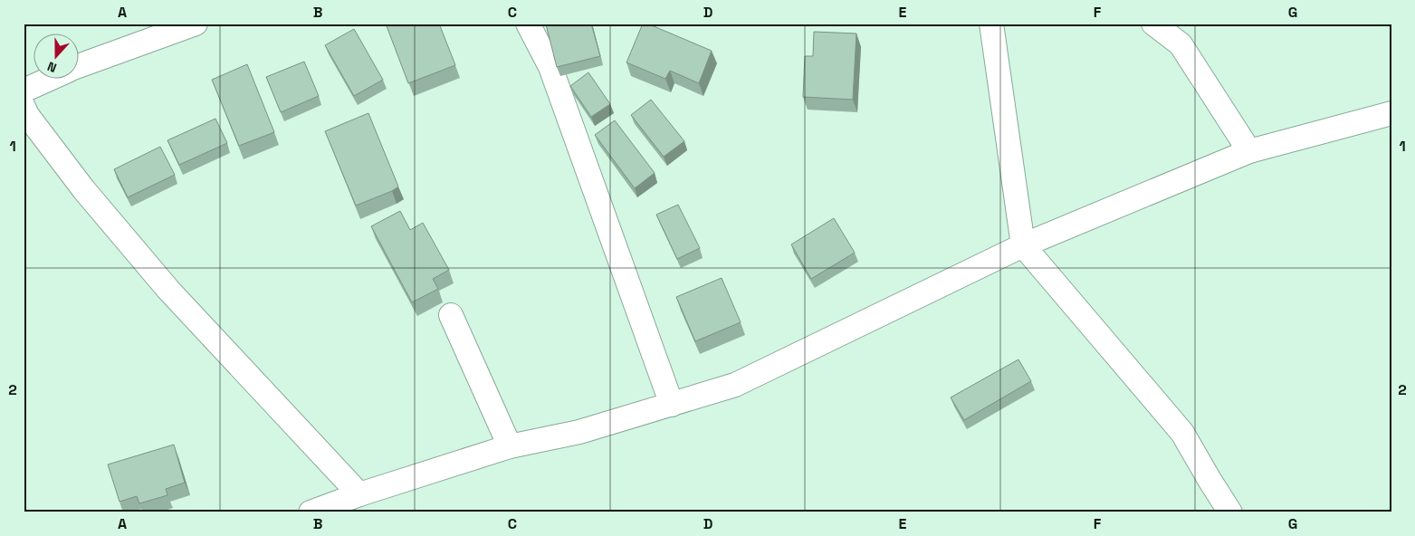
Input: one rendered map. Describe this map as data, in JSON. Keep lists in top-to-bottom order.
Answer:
{
  "north": "bottom",
  "grid": {
    "columns": [
      "A",
      "B",
      "C",
      "D",
      "E",
      "F",
      "G"
    ],
    "rows": ["1", "2"]
  }
}
